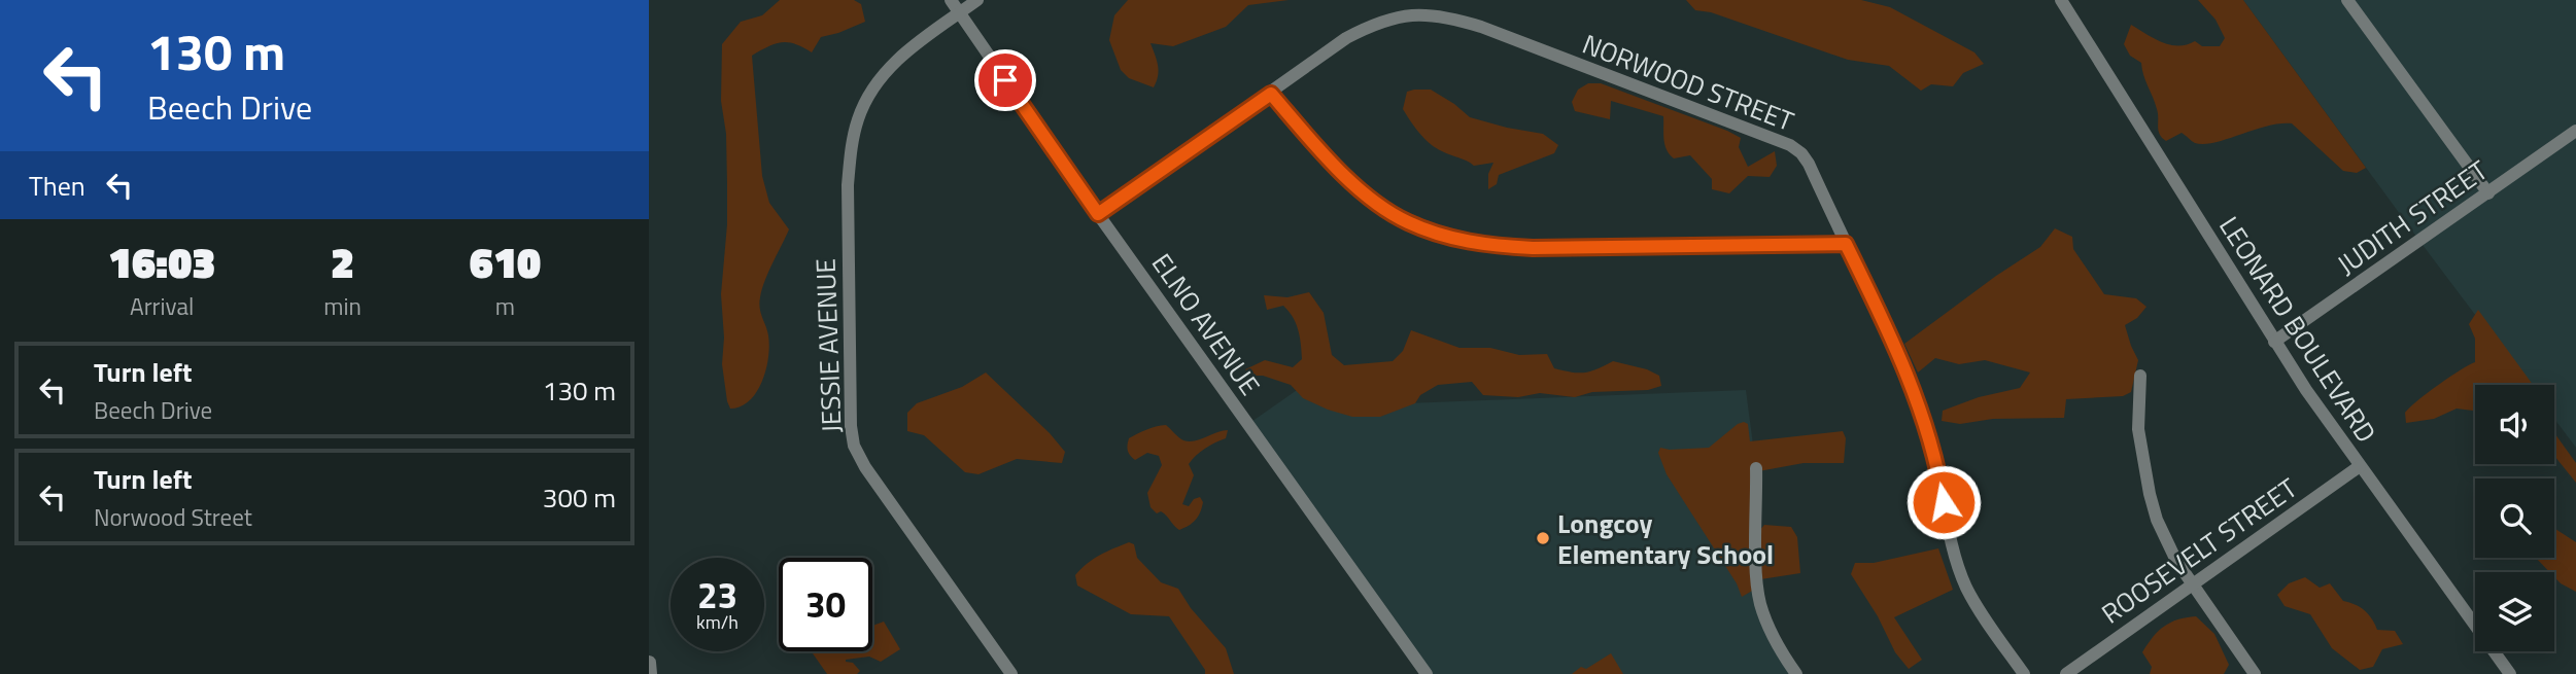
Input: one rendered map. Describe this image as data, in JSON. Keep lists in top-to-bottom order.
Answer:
{
  "streets": {
    "street": [
      "NORWOOD STREET",
      "JUDITH STREET",
      "ELNO AVENUE",
      "LEONARD BOULEVARD",
      "JESSIE AVENUE",
      "ROOSEVELT STREET"
    ]
  },
  "crossings": [
    ["NORWOOD STREET", "ELNO AVENUE"],
    ["JUDITH STREET", "LEONARD BOULEVARD"],
    ["ELNO AVENUE", "JESSIE AVENUE"],
    ["LEONARD BOULEVARD", "ROOSEVELT STREET"]
  ],
  "places": ["Longcoy Elementary School"],
  "page": {
    "turn": ["130 m", "Beech Drive"],
    "then": "Then",
    "eta": [
      "16:03",
      "Arrival",
      "2",
      "min",
      "610",
      "m"
    ],
    "list": [
      {
        "name": "Turn left",
        "note": "Beech Drive",
        "value": "130 m"
      },
      {
        "name": "Turn left",
        "note": "Norwood Street",
        "value": "300 m"
      }
    ],
    "speed": "23 km/h",
    "limit": "30"
  }
}
